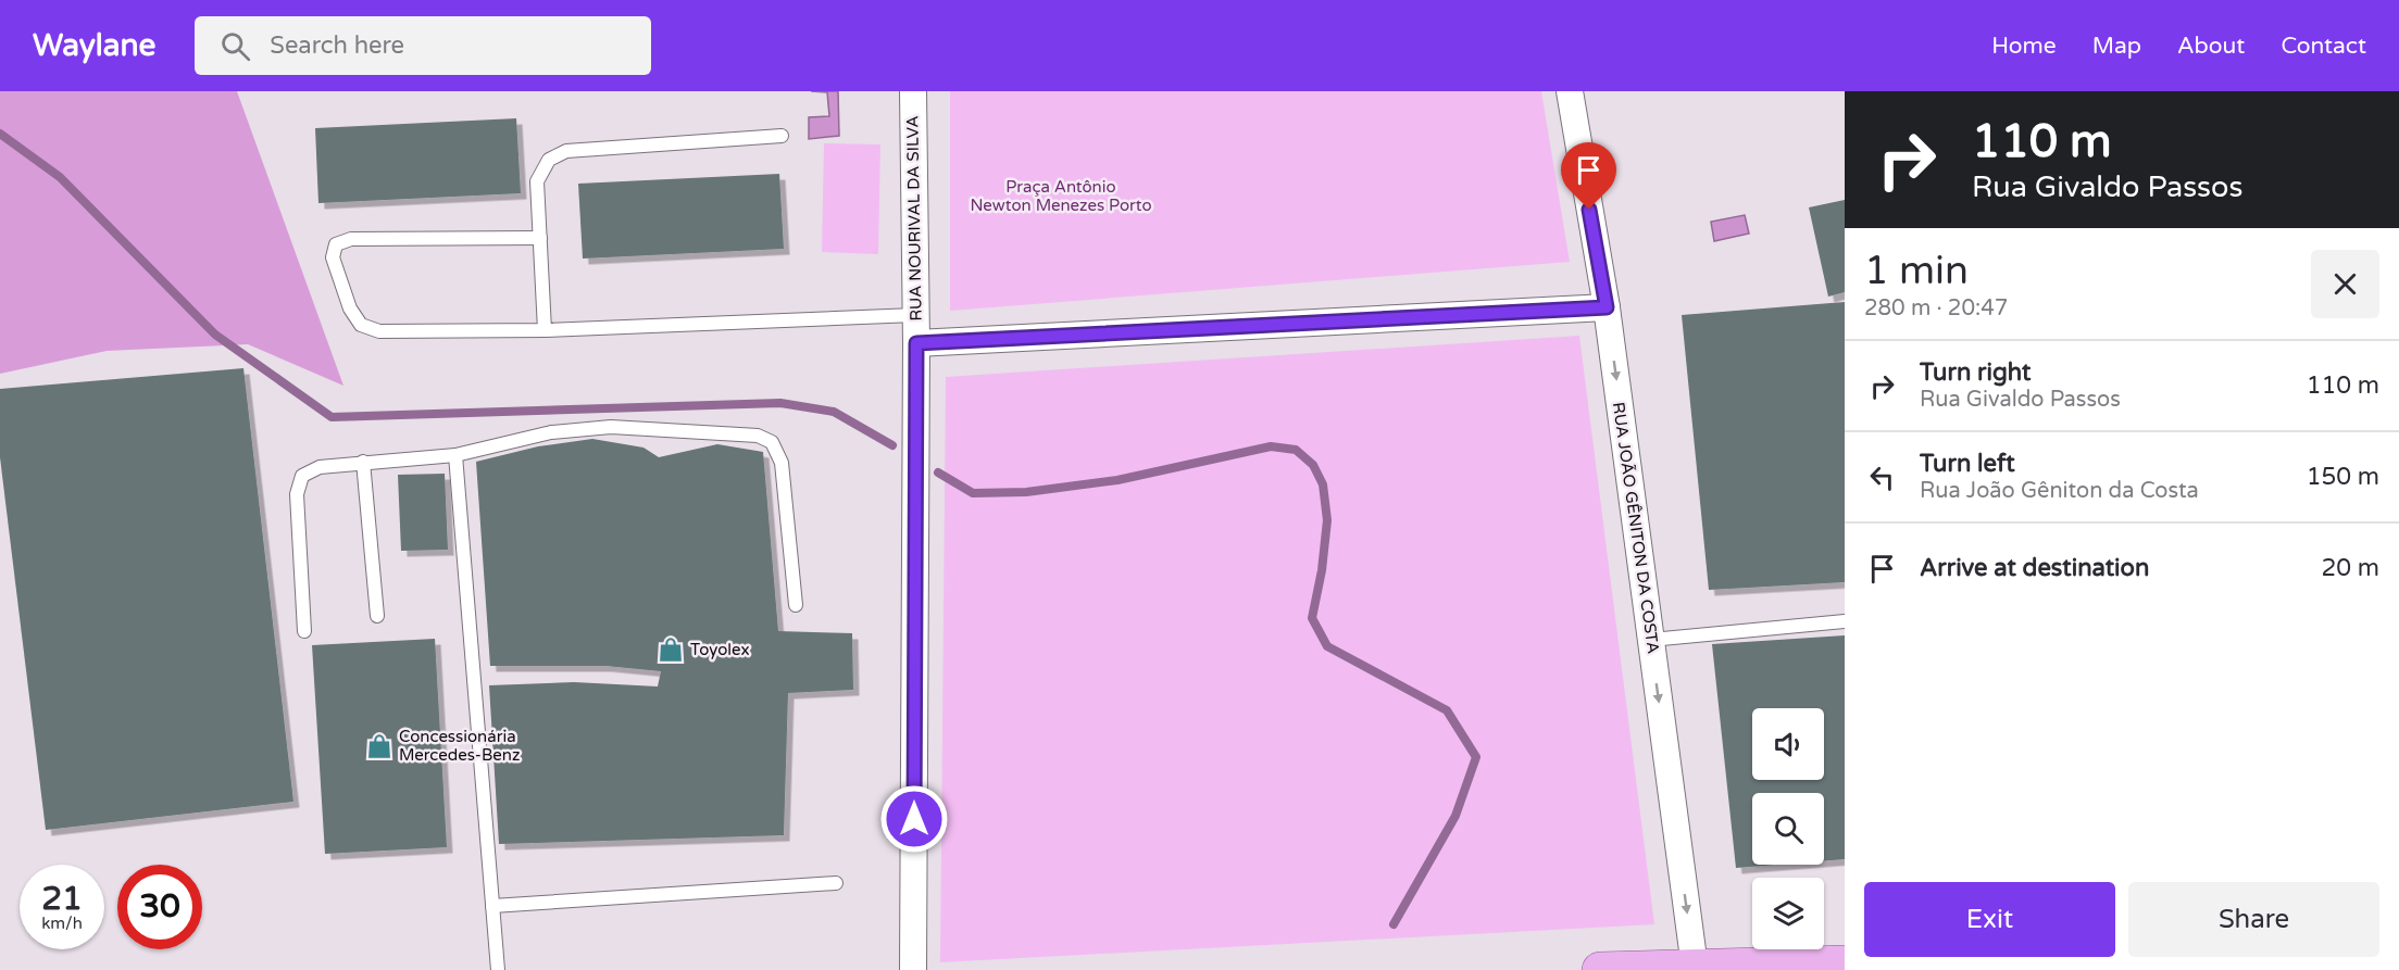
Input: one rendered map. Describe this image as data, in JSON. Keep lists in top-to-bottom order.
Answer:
{
  "streets": {
    "street": ["RUA NOURIVAL DA SILVA", "RUA JOÃO GÊNITON DA COSTA"]
  },
  "one_way": ["RUA JOÃO GÊNITON DA COSTA"],
  "parks": ["Praça Antônio Newton Menezes Porto"],
  "places": {
    "shop": ["Toyolex", "Concessionária Mercedes-Benz"]
  },
  "page": {
    "header": "Waylane",
    "search": "Search here",
    "nav": [
      "Home",
      "Map",
      "About",
      "Contact"
    ],
    "turn": ["110 m", "Rua Givaldo Passos"],
    "heading": ["1 min", "280 m · 20:47"],
    "list": [
      {
        "name": "Turn right",
        "note": "Rua Givaldo Passos",
        "value": "110 m"
      },
      {
        "name": "Turn left",
        "note": "Rua João Gêniton da Costa",
        "value": "150 m"
      },
      {
        "name": "Arrive at destination",
        "value": "20 m"
      }
    ],
    "speed": "21 km/h",
    "limit": "30",
    "buttons": ["Exit", "Share"]
  }
}
